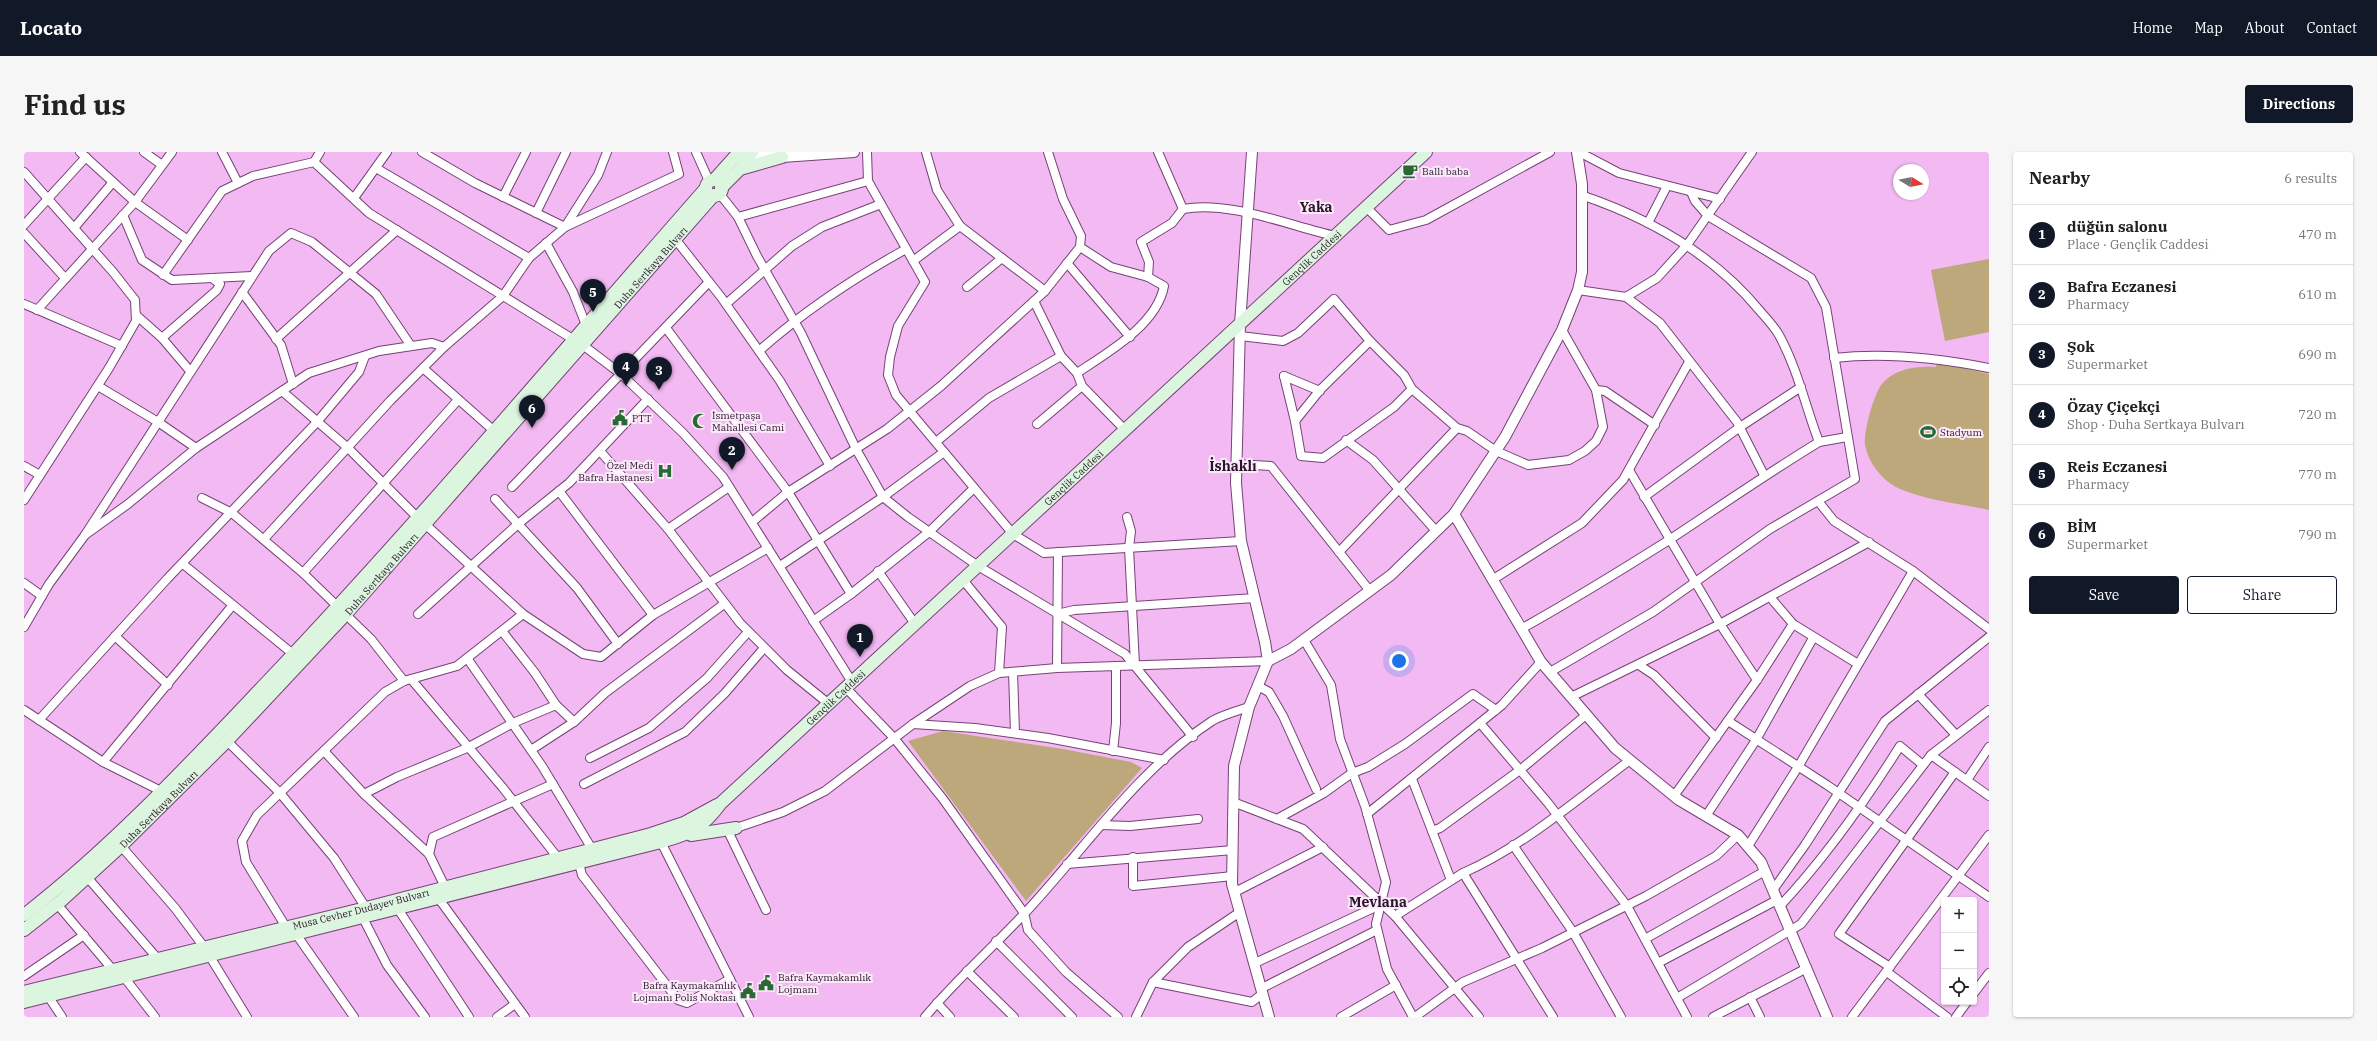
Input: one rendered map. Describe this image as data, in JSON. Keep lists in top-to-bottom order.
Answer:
{
  "streets": {
    "main road": ["Gençlik Caddesi", "Duha Sertkaya Bulvarı", "Musa Cevher Dudayev Bulvarı"]
  },
  "crossings": [
    ["Gençlik Caddesi", "Musa Cevher Dudayev Bulvarı"]
  ],
  "districts": ["Yaka", "İshaklı", "Mevlana"],
  "places": {
    "cafe": ["Ballı baba"],
    "public building": ["PTT", "Bafra Kaymakamlık Lojmanı", "Bafra Kaymakamlık Lojmanı Polis Noktası"],
    "mosque": ["İsmetpaşa Mahallesi Cami"],
    "sports": ["Stadyum"],
    "hospital": ["Özel Medi Bafra Hastanesi"]
  },
  "north": "right",
  "page": {
    "header": "Locato",
    "nav": [
      "Home",
      "Map",
      "About",
      "Contact"
    ],
    "buttons": [
      "Directions",
      ["Save", "Share"]
    ],
    "title": "Find us",
    "heading": ["Nearby", "6 results"],
    "list": [
      {
        "mark": "1",
        "name": "düğün salonu",
        "note": "Place · Gençlik Caddesi",
        "value": "470 m"
      },
      {
        "mark": "2",
        "name": "Bafra Eczanesi",
        "note": "Pharmacy",
        "value": "610 m"
      },
      {
        "mark": "3",
        "name": "Şok",
        "note": "Supermarket",
        "value": "690 m"
      },
      {
        "mark": "4",
        "name": "Özay Çiçekçi",
        "note": "Shop · Duha Sertkaya Bulvarı",
        "value": "720 m"
      },
      {
        "mark": "5",
        "name": "Reis Eczanesi",
        "note": "Pharmacy",
        "value": "770 m"
      },
      {
        "mark": "6",
        "name": "BİM",
        "note": "Supermarket",
        "value": "790 m"
      }
    ],
    "pins": [
      "5",
      "4",
      "3",
      "6",
      "2",
      "1"
    ],
    "map_buttons": ["+", "−"]
  }
}
